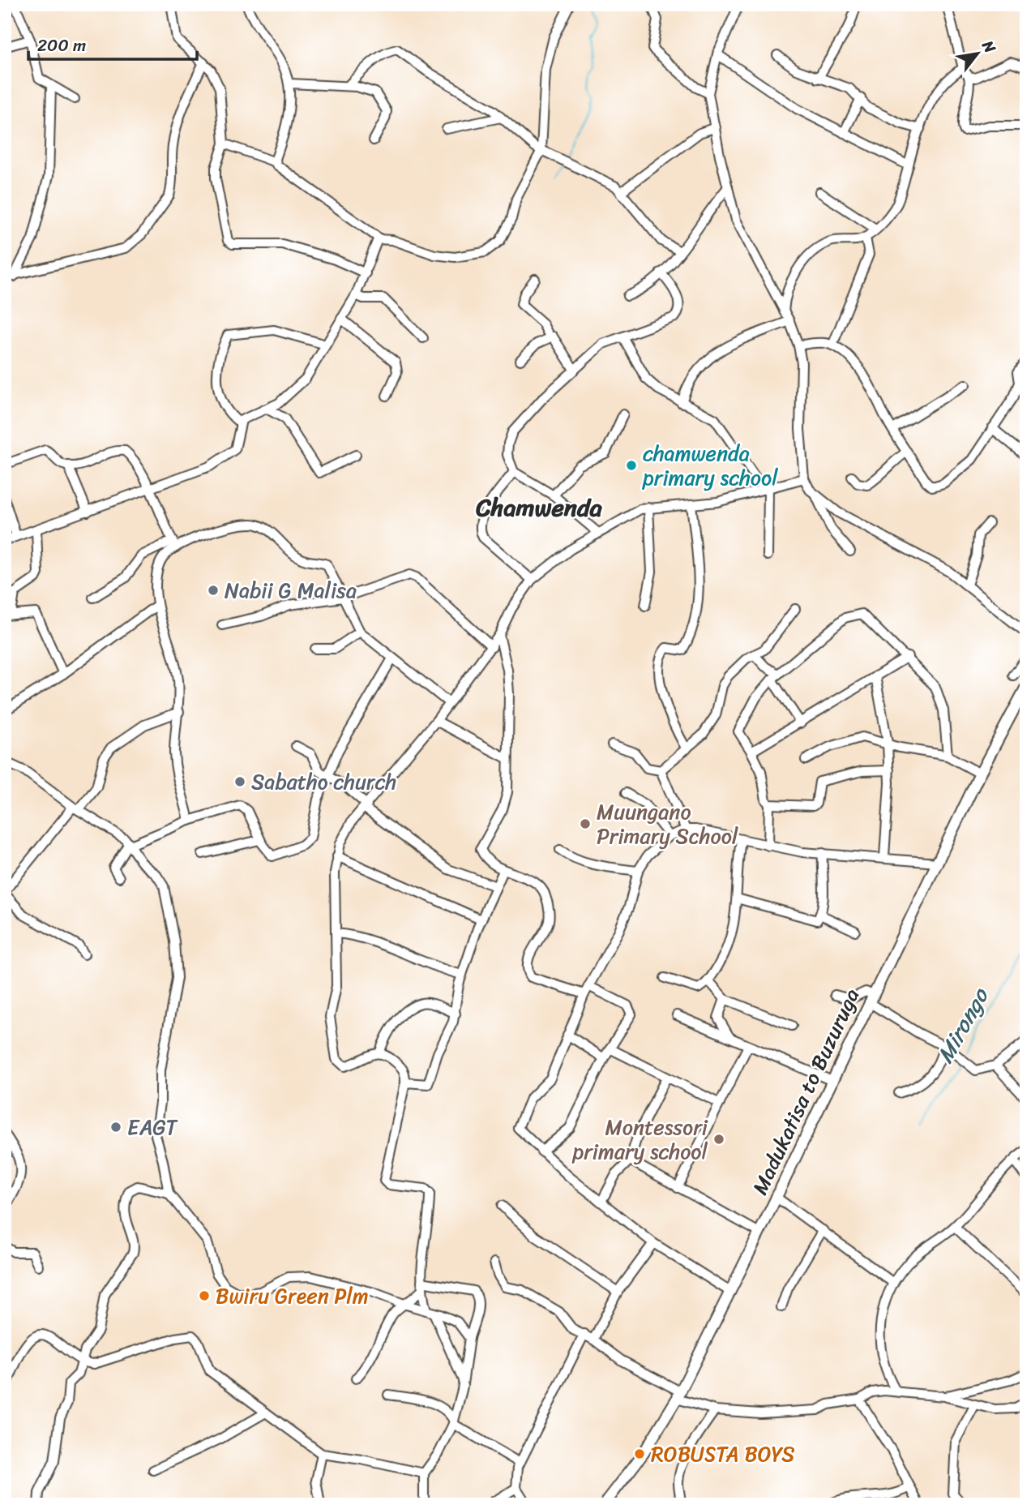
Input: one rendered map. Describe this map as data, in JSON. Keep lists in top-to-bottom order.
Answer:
{
  "streets": {
    "main road": ["Madukatisa to Buzuruga"]
  },
  "districts": ["Chamwenda"],
  "water": ["Mirongo"],
  "places": [
    "chamwenda primary school",
    "Nabii G Malisa",
    "Sabatho church",
    "Muungano Primary School",
    "EAGT",
    "Montessori primary school",
    "Bwiru Green Plm",
    "ROBUSTA BOYS"
  ],
  "scale_bar": "200 m",
  "north": "top right"
}
